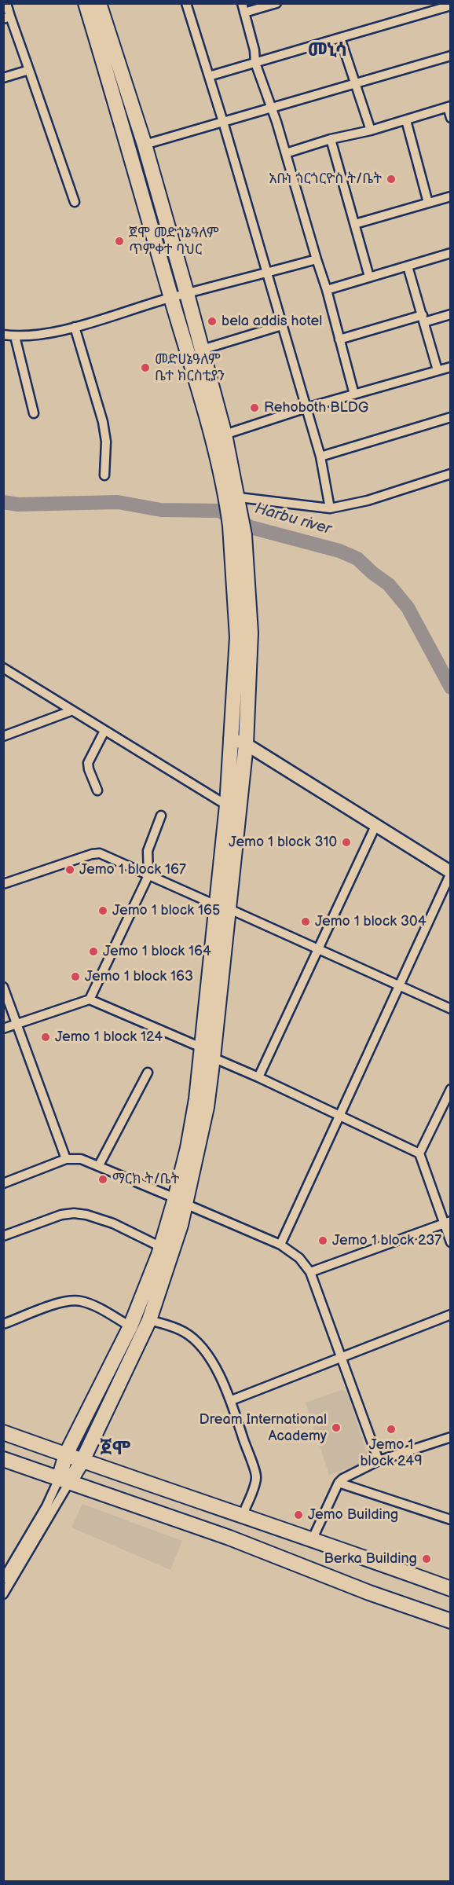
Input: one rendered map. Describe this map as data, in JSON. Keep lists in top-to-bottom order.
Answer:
{
  "districts": ["መኒሳ", "ጀሞ"],
  "water": ["Harbu river"],
  "places": [
    "አቡነ ጎርጎርዮስ ት/ቤት",
    "ጀሞ መድኀኔዓለም ጥምቀተ ባህር",
    "bela addis hotel",
    "መድሀኔዓለም ቤተ ክርስቲያን",
    "Rehoboth BLDG",
    "Jemo 1 block 310",
    "Jemo 1 block 167",
    "Jemo 1 block 165",
    "Jemo 1 block 304",
    "Jemo 1 block 164",
    "Jemo 1 block 163",
    "Jemo 1 block 124",
    "ማርክ ት/ቤት",
    "Jemo 1 block 237",
    "Dream International Academy",
    "Jemo 1 block 249",
    "Jemo Building",
    "Berka Building"
  ]
}
